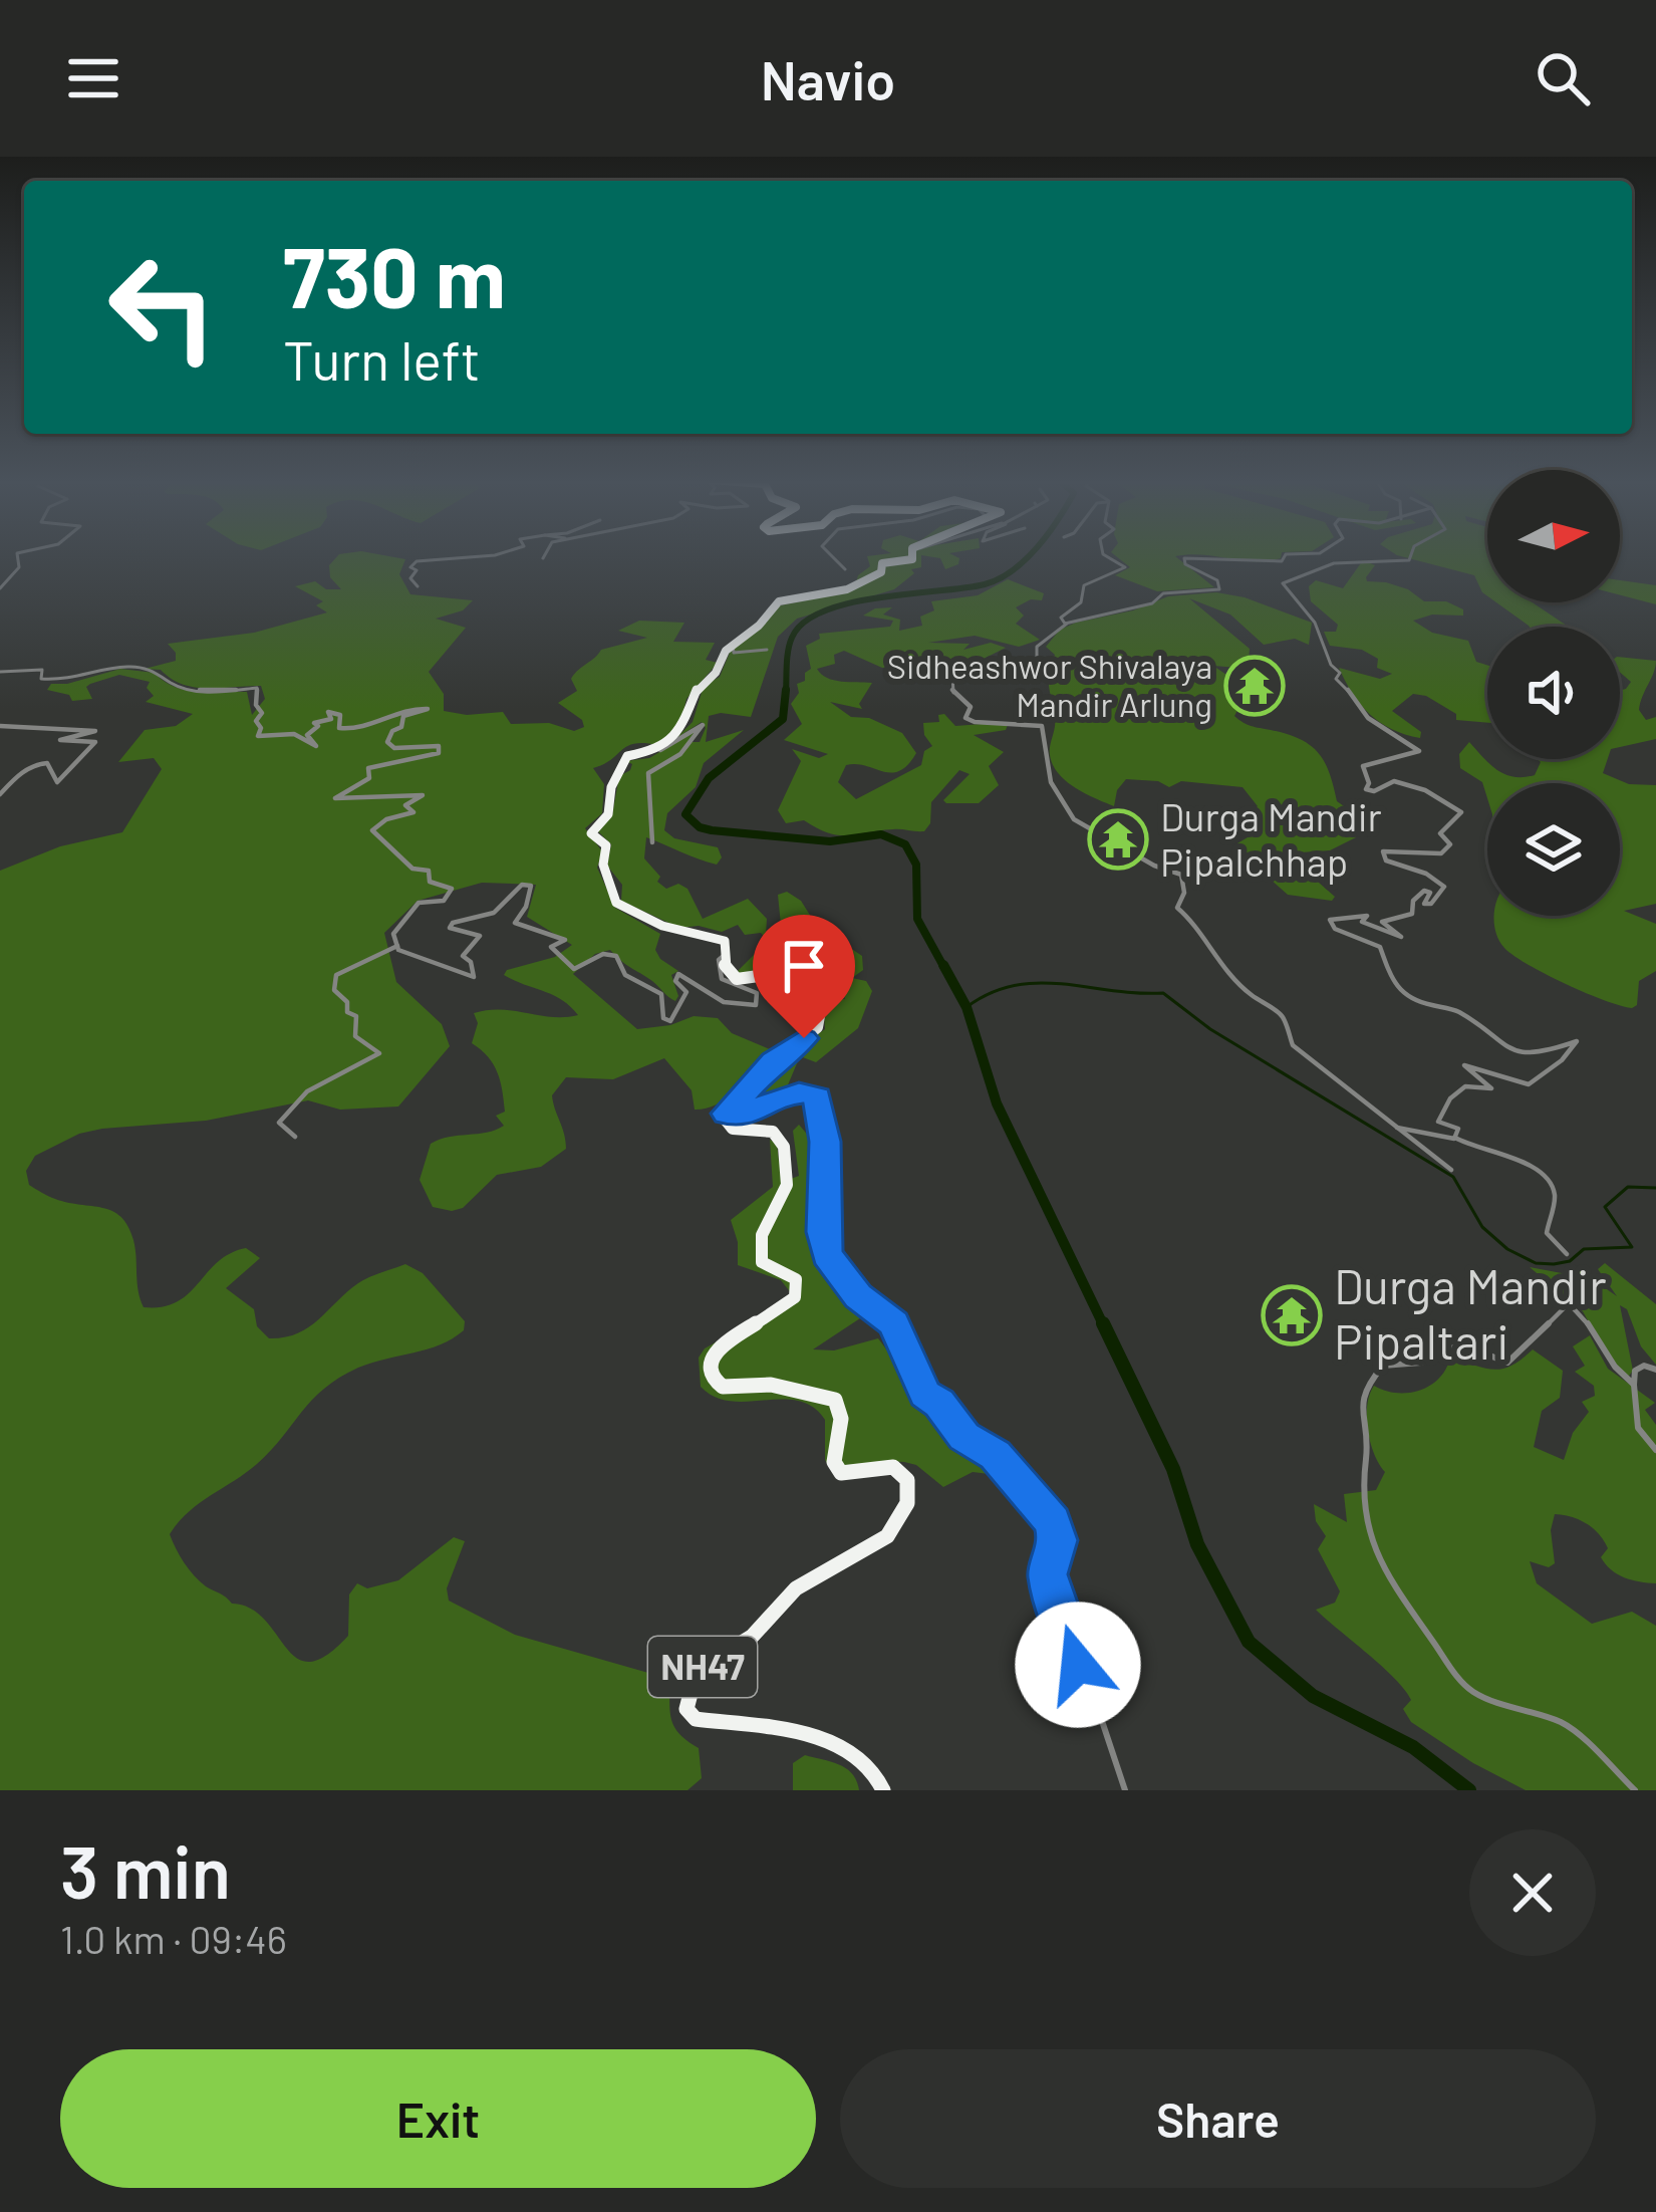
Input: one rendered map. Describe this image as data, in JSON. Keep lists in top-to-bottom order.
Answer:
{
  "streets": {
    "highway": ["NH47"]
  },
  "places": {
    "temple": ["Sidheashwor Shivalaya Mandir Arlung", "Durga Mandir Pipalchhap", "Durga Mandir Pipaltari"]
  },
  "north": "right",
  "page": {
    "header": "Navio",
    "turn": ["730 m", "Turn left"],
    "heading": ["3 min", "1.0 km · 09:46"],
    "buttons": ["Exit", "Share"]
  }
}
